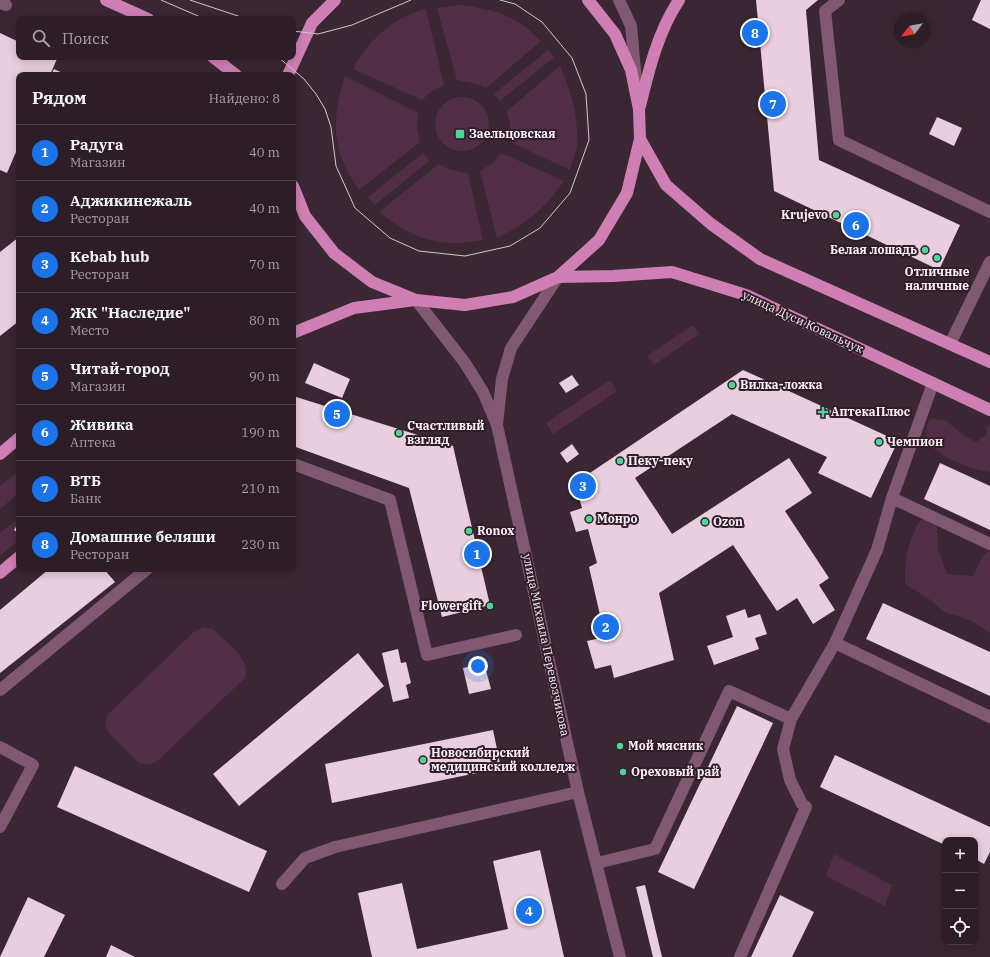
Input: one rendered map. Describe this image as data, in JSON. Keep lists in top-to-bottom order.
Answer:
{
  "streets": {
    "main road": ["улица Дуси Ковальчук"],
    "street": ["улица Михаила Перевозчикова"]
  },
  "places": {
    "transit": ["Заельцовская"],
    "other": [
      "Krujevo",
      "Белая лошадь",
      "Отличные наличные",
      "Вилка-ложка",
      "Счастливый взгляд",
      "Чемпион",
      "Пеку-пеку",
      "Монро",
      "Ozon",
      "Ronox",
      "Flowergift",
      "Мой мясник",
      "Новосибирский медицинский колледж",
      "Ореховый рай"
    ],
    "health": ["АптекаПлюс"]
  },
  "north": "bottom left",
  "page": {
    "search": "Поиск",
    "pins": [
      "8",
      "7",
      "6",
      "5",
      "3",
      "1",
      "2",
      "4"
    ],
    "heading": ["Рядом", "Найдено: 8"],
    "list": [
      {
        "mark": "1",
        "name": "Радуга",
        "note": "Магазин",
        "value": "40 m"
      },
      {
        "mark": "2",
        "name": "Аджикинежаль",
        "note": "Ресторан",
        "value": "40 m"
      },
      {
        "mark": "3",
        "name": "Kebab hub",
        "note": "Ресторан",
        "value": "70 m"
      },
      {
        "mark": "4",
        "name": "ЖК \"Наследие\"",
        "note": "Место",
        "value": "80 m"
      },
      {
        "mark": "5",
        "name": "Читай-город",
        "note": "Магазин",
        "value": "90 m"
      },
      {
        "mark": "6",
        "name": "Живика",
        "note": "Аптека",
        "value": "190 m"
      },
      {
        "mark": "7",
        "name": "ВТБ",
        "note": "Банк",
        "value": "210 m"
      },
      {
        "mark": "8",
        "name": "Домашние беляши",
        "note": "Ресторан",
        "value": "230 m"
      }
    ],
    "map_buttons": ["+", "−"]
  }
}
